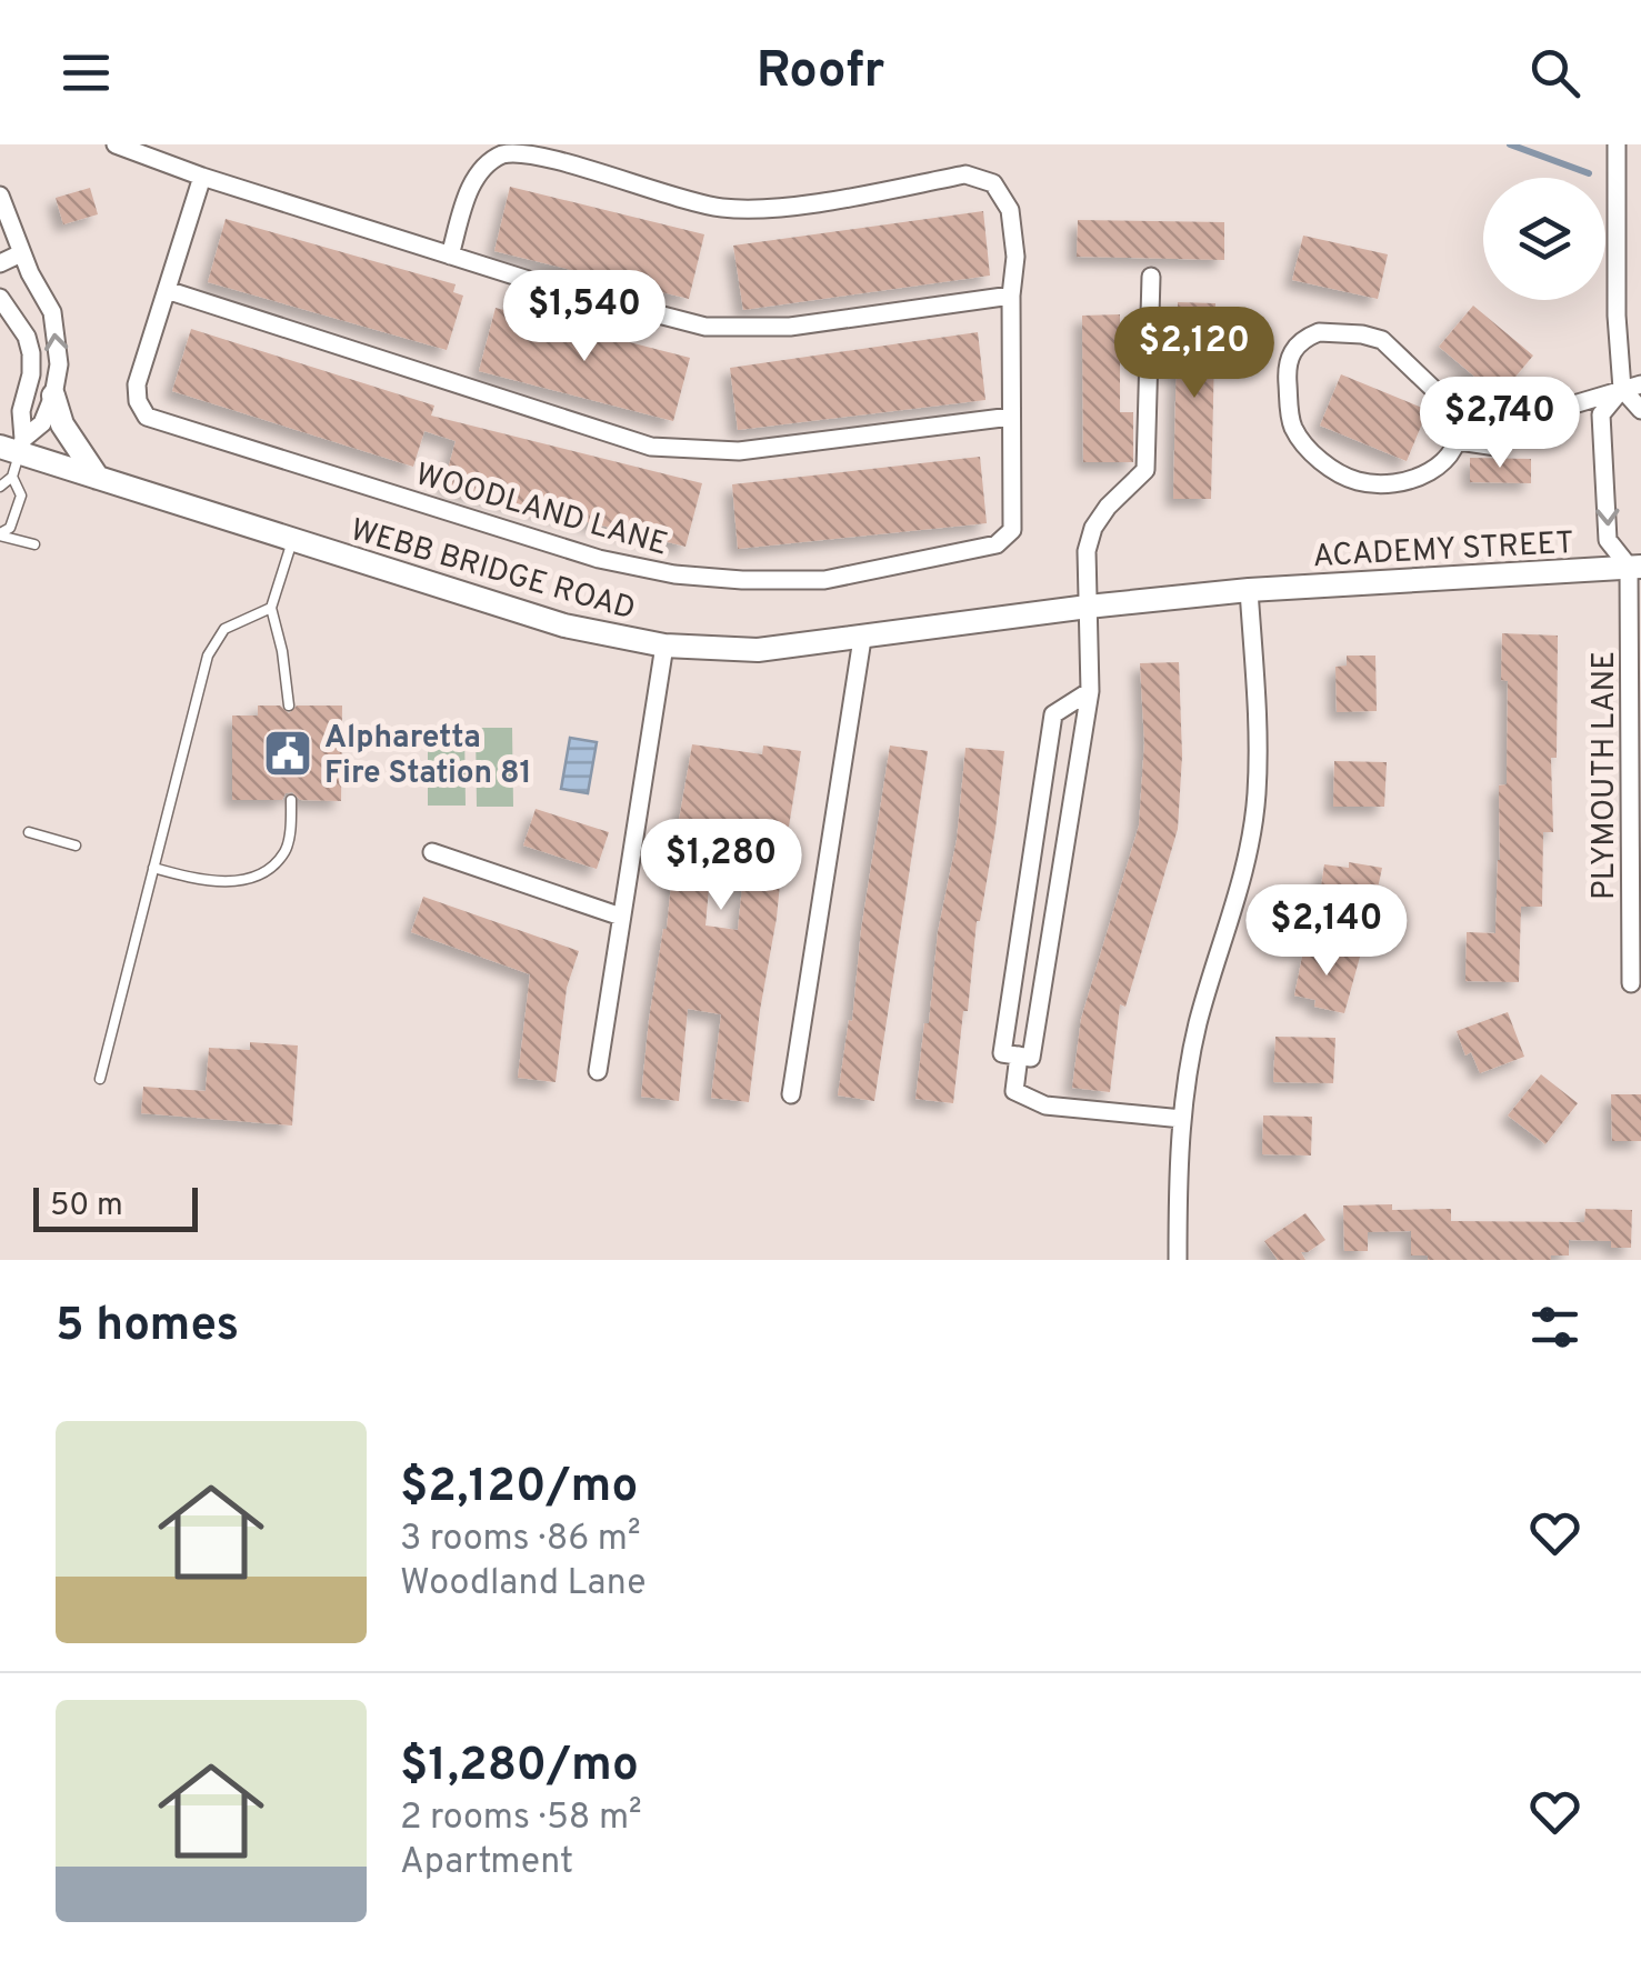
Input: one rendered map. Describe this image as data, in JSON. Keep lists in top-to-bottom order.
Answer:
{
  "streets": {
    "street": [
      "WOODLAND LANE",
      "ACADEMY STREET",
      "WEBB BRIDGE ROAD",
      "PLYMOUTH LANE"
    ]
  },
  "crossings": [
    ["ACADEMY STREET", "WEBB BRIDGE ROAD"],
    ["ACADEMY STREET", "PLYMOUTH LANE"]
  ],
  "places": {
    "public building": ["Alpharetta Fire Station 81"]
  },
  "scale_bar": "50 m",
  "page": {
    "header": "Roofr",
    "price": [
      "$1,540",
      "$2,120",
      "$2,740",
      "$1,280",
      "$2,140"
    ],
    "scale": "50 m",
    "heading": "5 homes",
    "list": [
      {
        "name": "$2,120/mo",
        "note": "3 rooms · 86 m² · Woodland Lane"
      },
      {
        "name": "$1,280/mo",
        "note": "2 rooms · 58 m² · Apartment"
      }
    ]
  }
}
